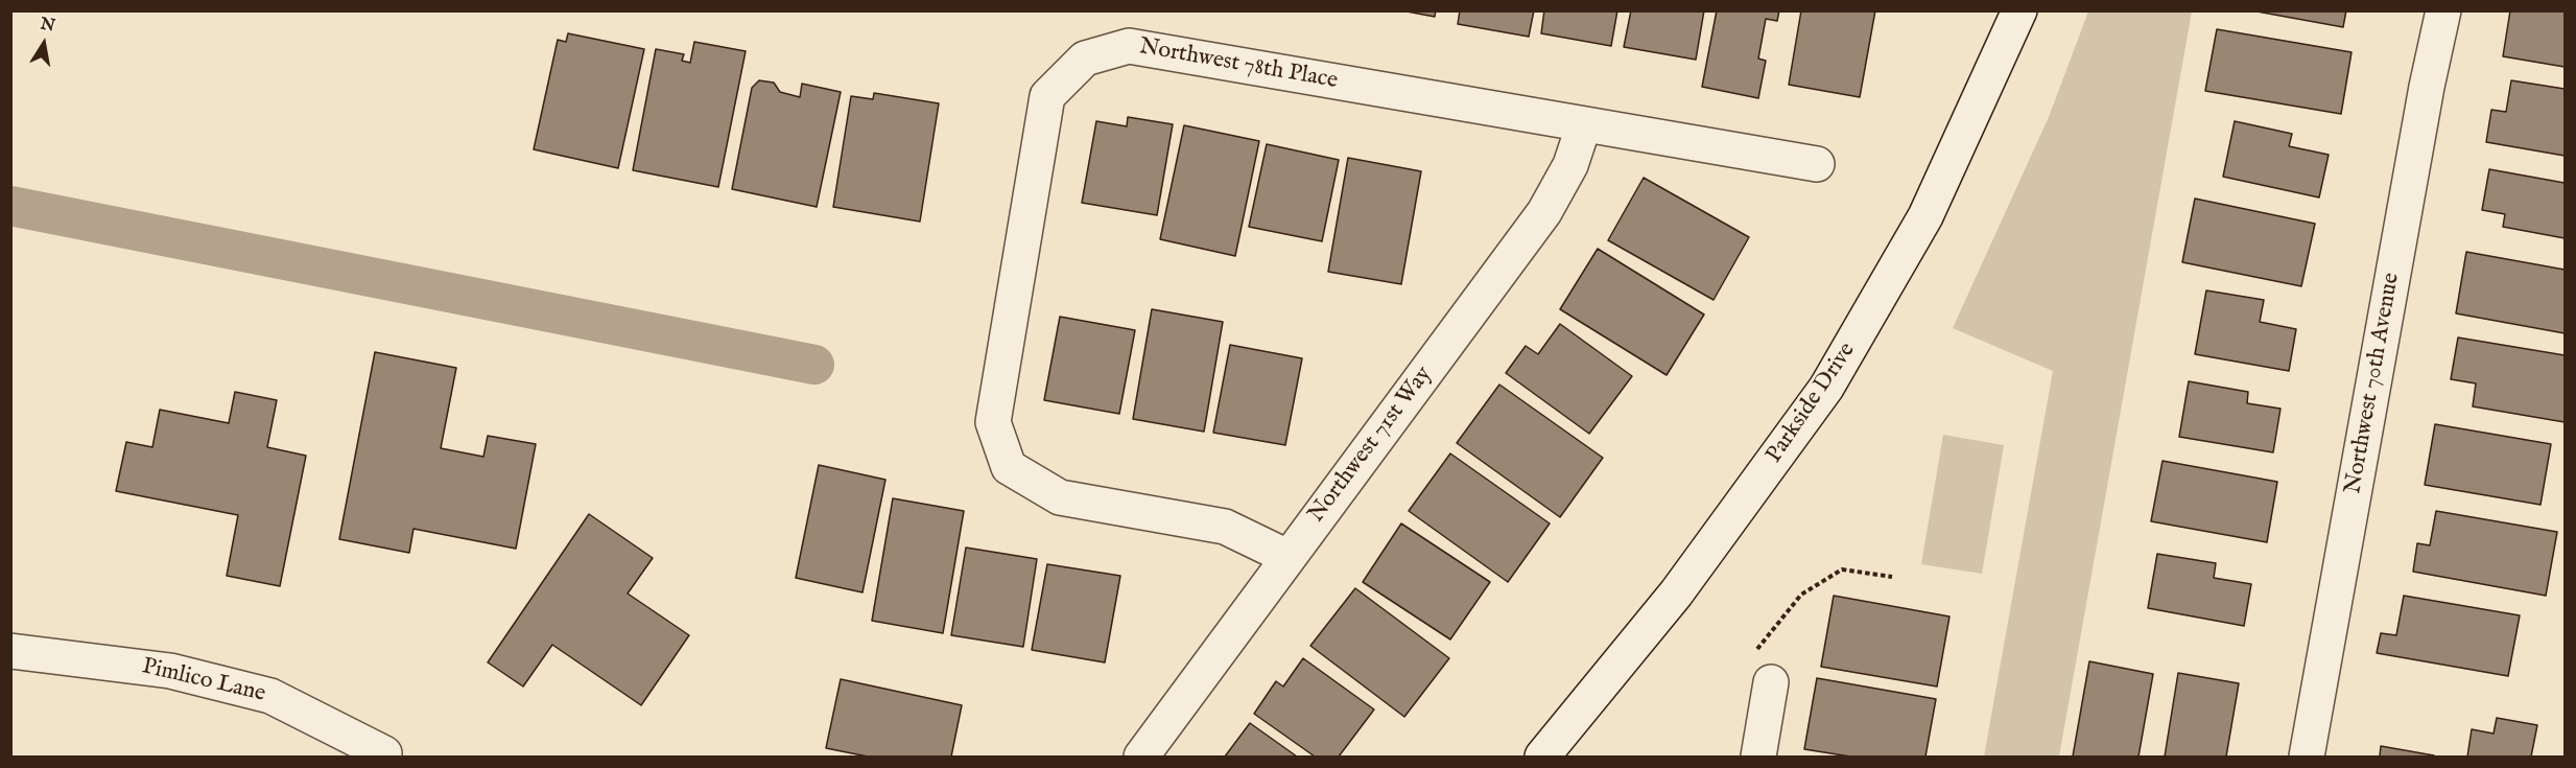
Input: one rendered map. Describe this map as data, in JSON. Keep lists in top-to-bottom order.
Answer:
{
  "streets": {
    "street": [
      "Northwest 78th Place",
      "Northwest 70th Avenue",
      "Parkside Drive",
      "Northwest 71st Way",
      "Pimlico Lane"
    ]
  },
  "crossings": [
    ["Northwest 78th Place", "Northwest 71st Way"]
  ],
  "north": "top"
}
